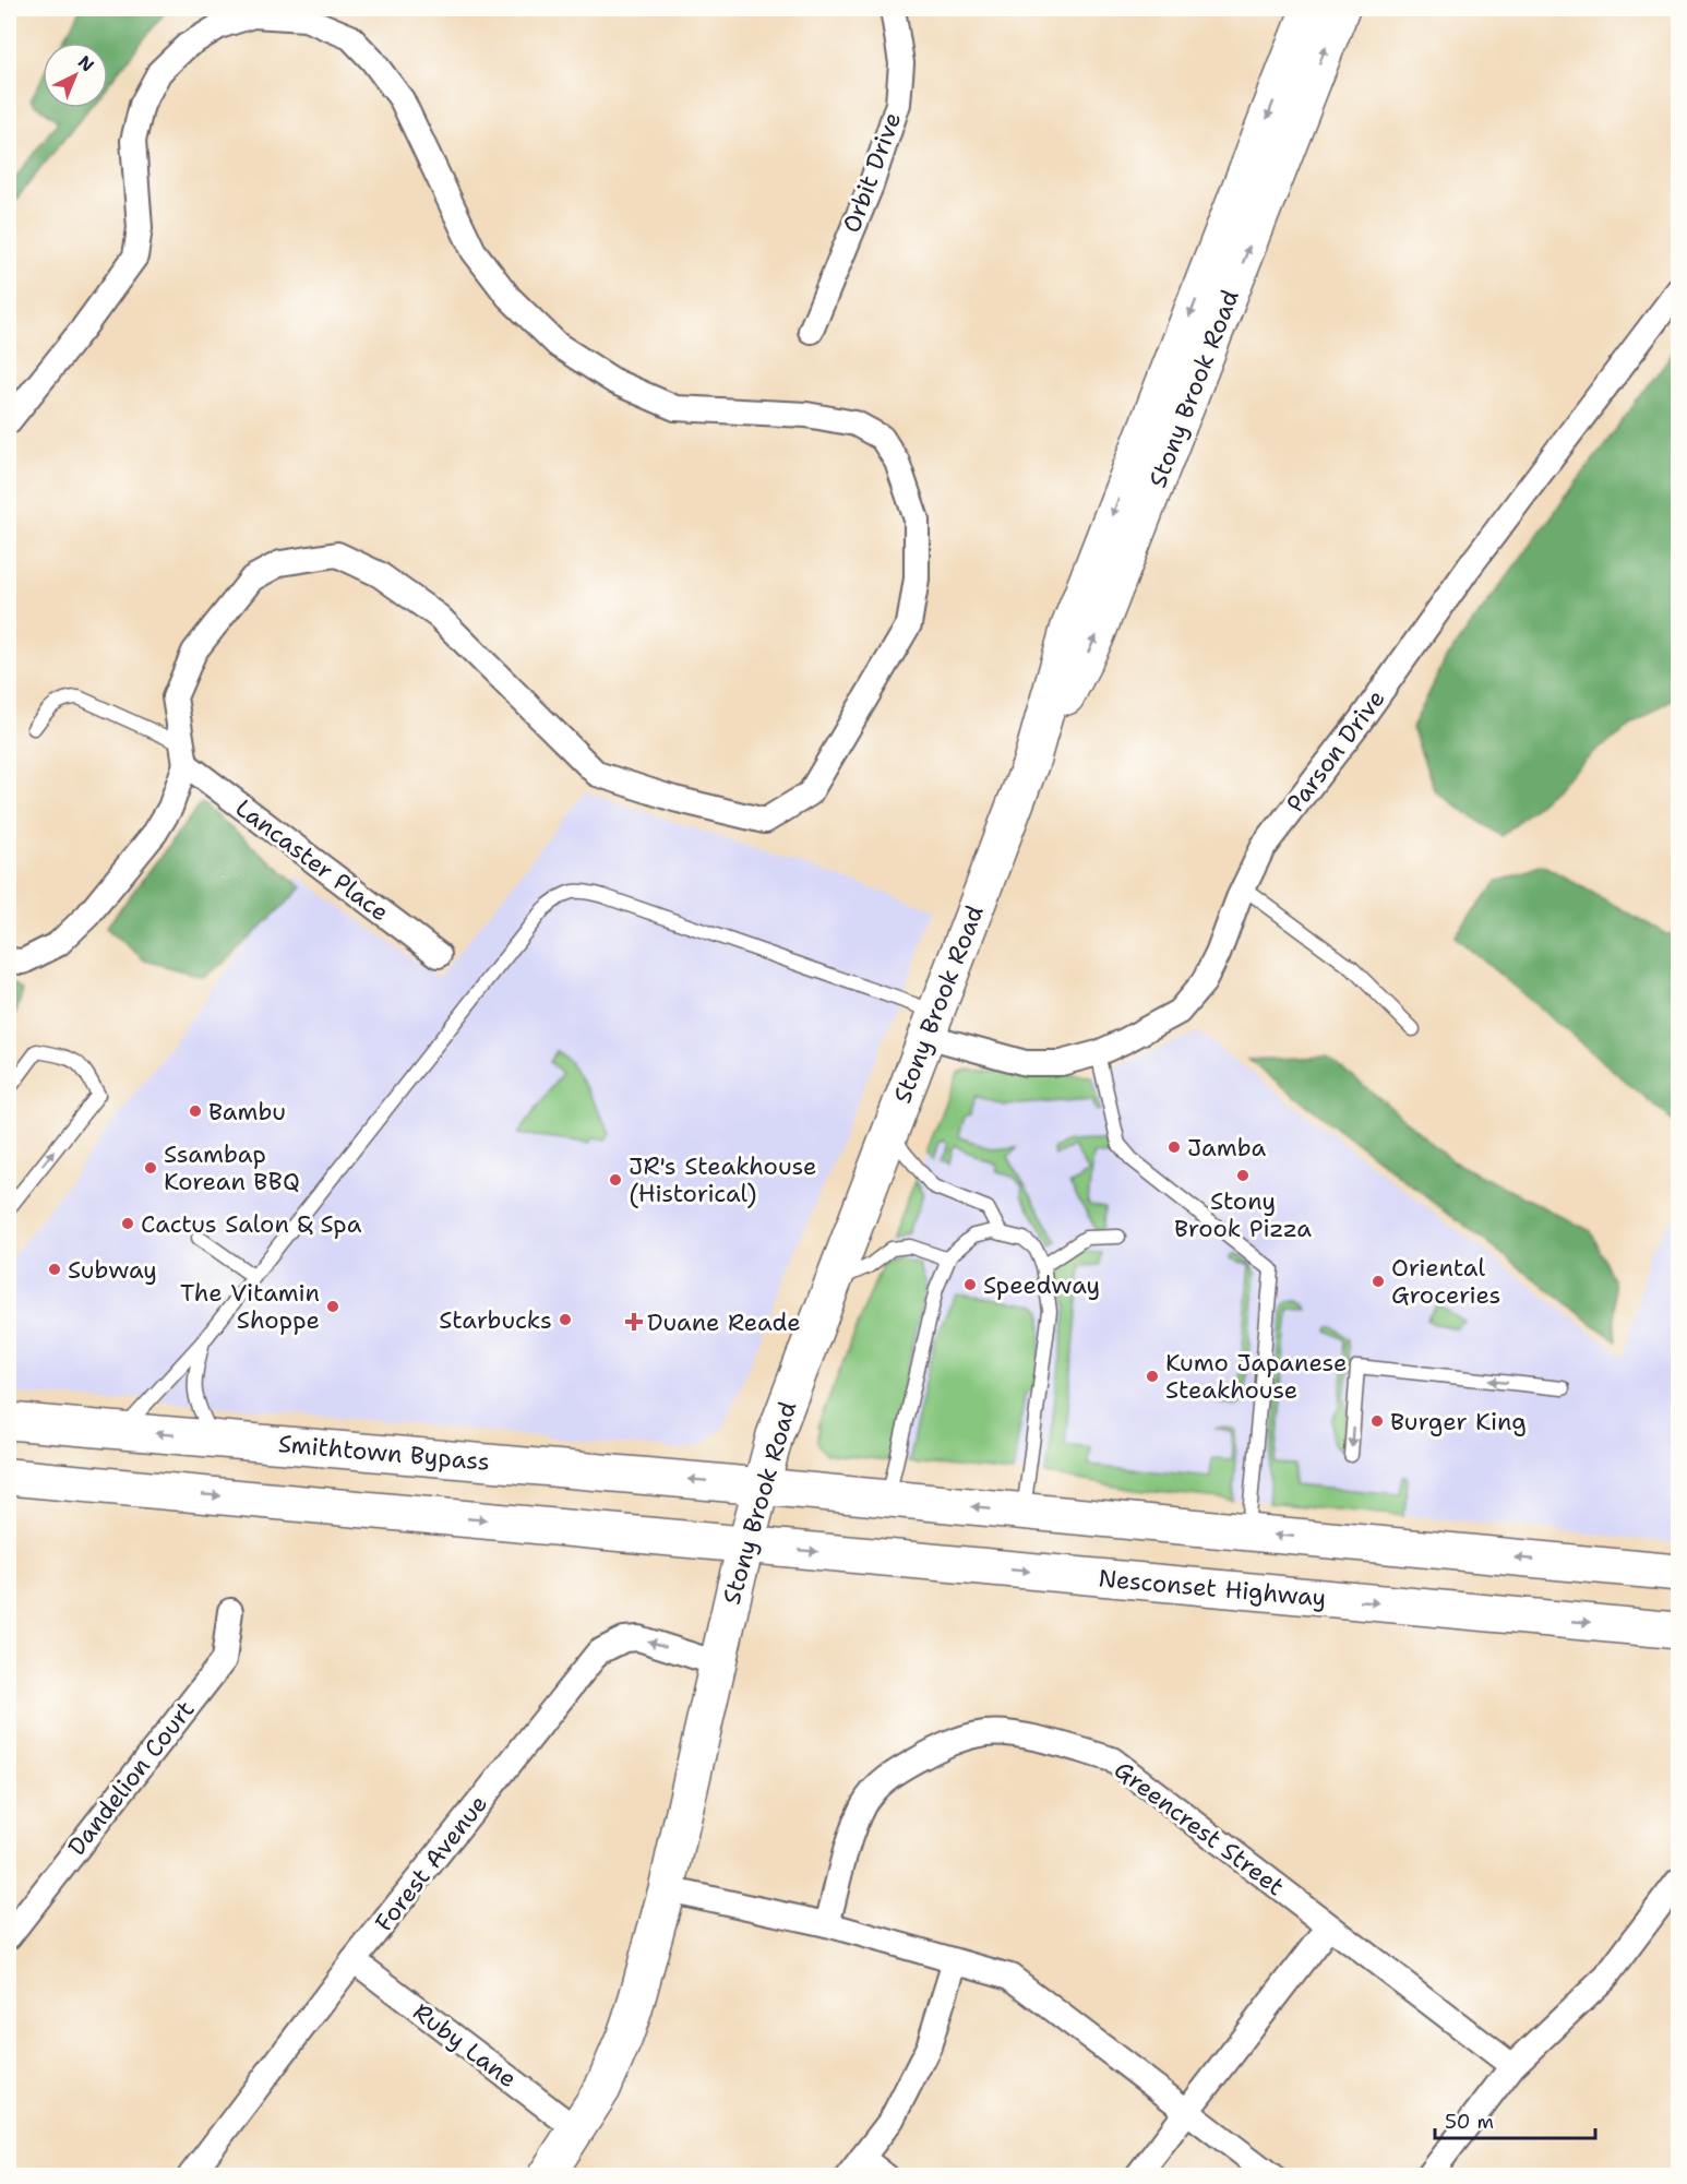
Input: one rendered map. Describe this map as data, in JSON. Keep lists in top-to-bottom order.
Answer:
{
  "streets": {
    "main road": ["Stony Brook Road", "Smithtown Bypass", "Nesconset Highway"],
    "street": [
      "Orbit Drive",
      "Parson Drive",
      "Lancaster Place",
      "Dandelion Court",
      "Greencrest Street",
      "Forest Avenue",
      "Ruby Lane"
    ]
  },
  "crossings": [
    ["Stony Brook Road", "Parson Drive"],
    ["Stony Brook Road", "Smithtown Bypass"],
    ["Stony Brook Road", "Nesconset Highway"],
    ["Stony Brook Road", "Forest Avenue"],
    ["Stony Brook Road", "Ruby Lane"],
    ["Forest Avenue", "Ruby Lane"]
  ],
  "one_way": ["Forest Avenue"],
  "places": {
    "other": [
      "Bambu",
      "Jamba",
      "Ssambap Korean BBQ",
      "Stony Brook Pizza",
      "JR's Steakhouse (Historical)",
      "Cactus Salon & Spa",
      "Subway",
      "Oriental Groceries",
      "Speedway",
      "The Vitamin Shoppe",
      "Starbucks",
      "Kumo Japanese Steakhouse",
      "Burger King"
    ],
    "health": ["Duane Reade"]
  },
  "scale_bar": "50 m",
  "north": "top right"
}
